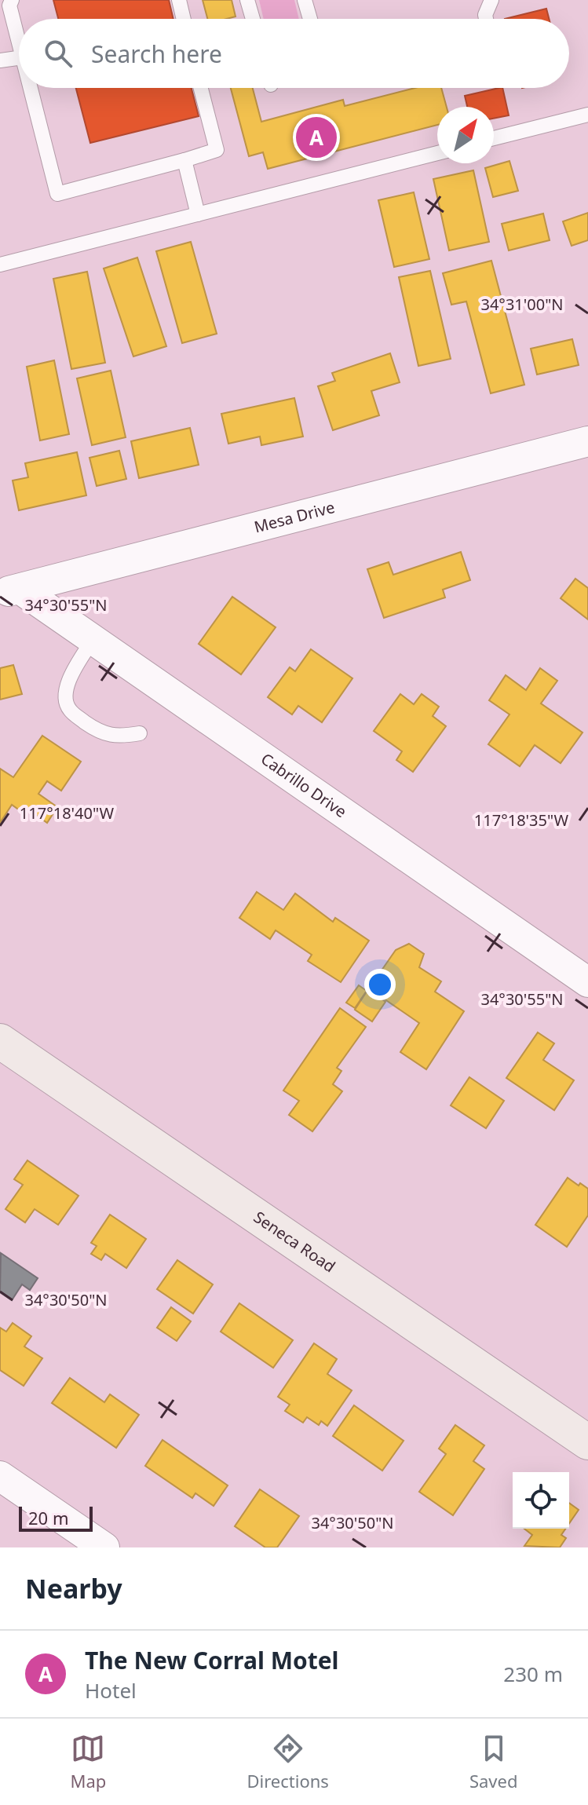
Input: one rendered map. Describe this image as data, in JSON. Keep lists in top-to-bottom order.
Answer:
{
  "streets": {
    "main road": ["Seneca Road"],
    "street": ["Mesa Drive", "Cabrillo Drive"]
  },
  "crossings": [
    ["Mesa Drive", "Cabrillo Drive"]
  ],
  "scale_bar": "20 m",
  "north": "top right",
  "page": {
    "search": "Search here",
    "pins": "A",
    "scale": "20 m",
    "heading": "Nearby",
    "list": [
      {
        "mark": "A",
        "name": "The New Corral Motel",
        "note": "Hotel",
        "value": "230 m"
      }
    ],
    "nav": ["Map", "Directions", "Saved"]
  },
  "coordinates": [
    "34°31'00\"N",
    "34°30'55\"N",
    "117°18'40\"W",
    "117°18'35\"W",
    "34°30'50\"N"
  ]
}
